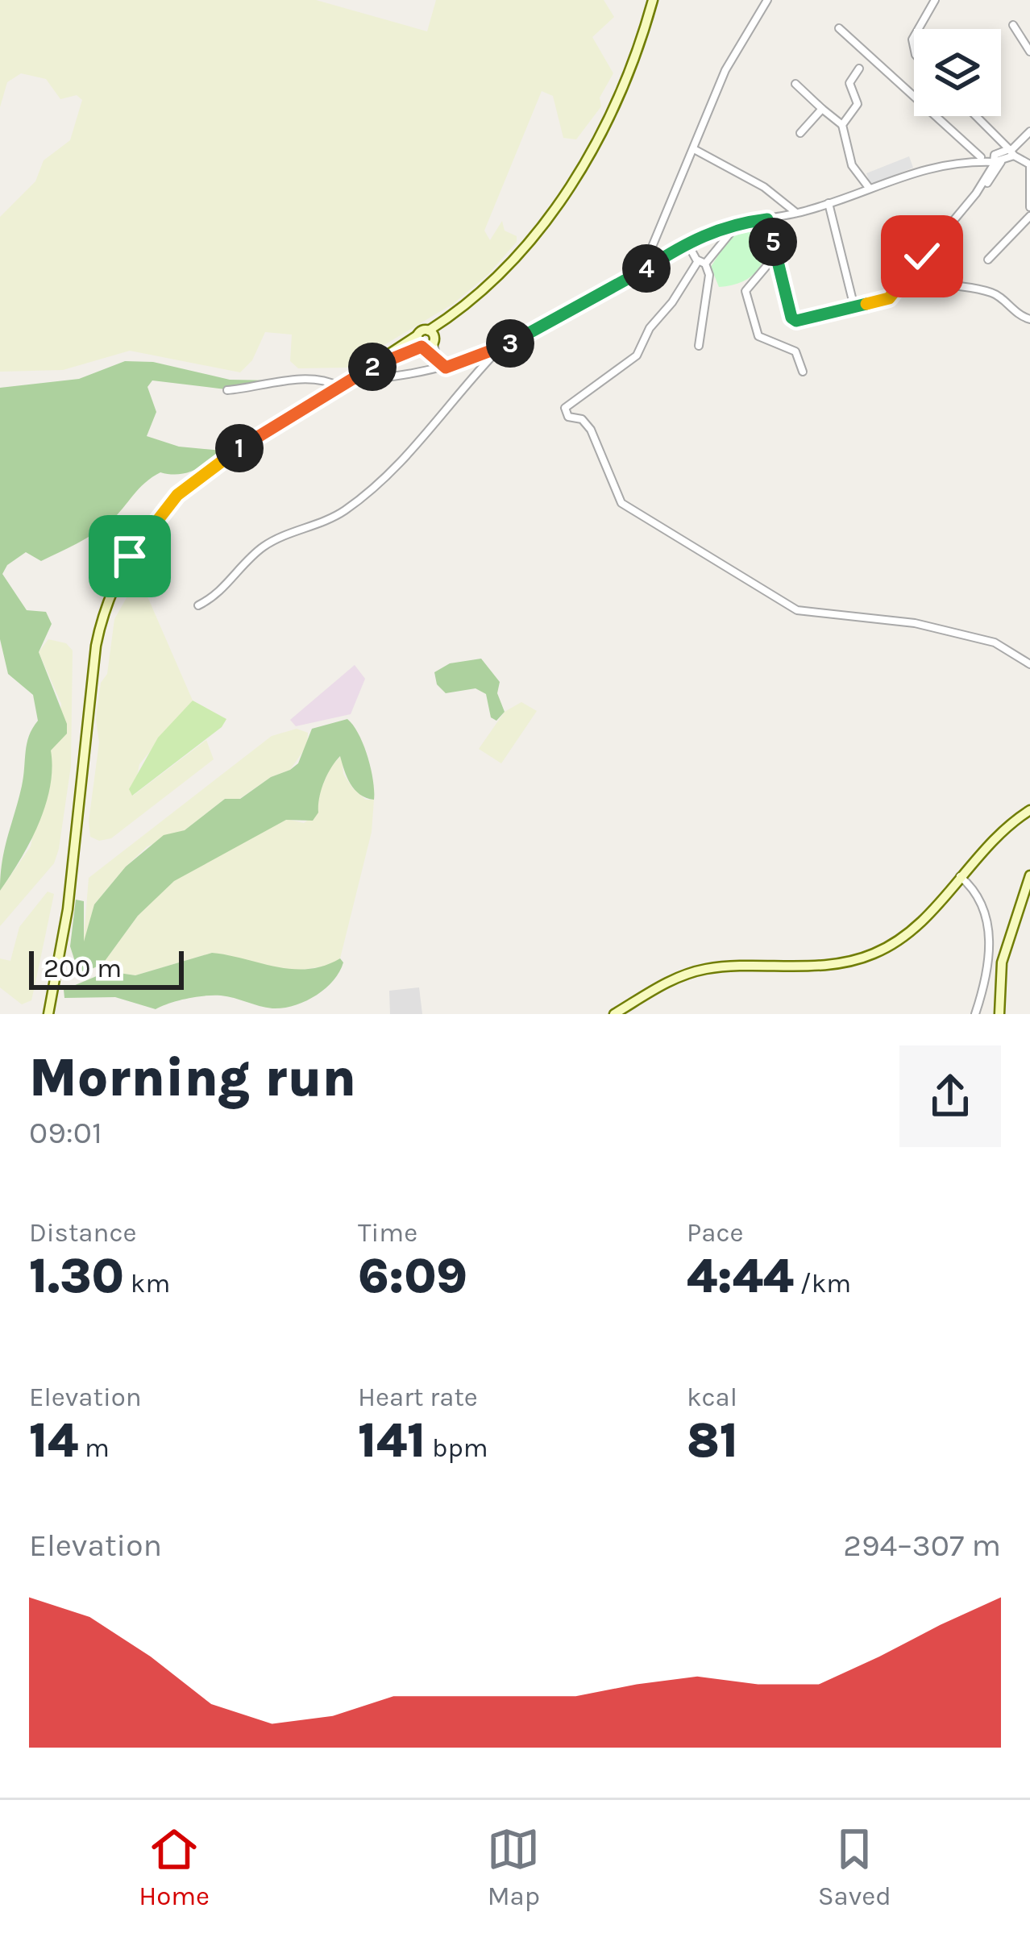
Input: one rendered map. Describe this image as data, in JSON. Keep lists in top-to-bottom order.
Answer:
{
  "scale_bar": "200 m",
  "page": {
    "pins": [
      "5",
      "4",
      "3",
      "2",
      "1"
    ],
    "scale": "200 m",
    "heading": ["Morning run", "09:01"],
    "stats": [
      ["Distance", "1.30 km"],
      ["Time", "6:09"],
      ["Pace", "4:44 /km"],
      ["Elevation", "14 m"],
      ["Heart rate", "141 bpm"],
      ["kcal", "81"]
    ],
    "chart": ["Elevation", "294–307 m"],
    "tabs": ["Home", "Map", "Saved"]
  }
}
